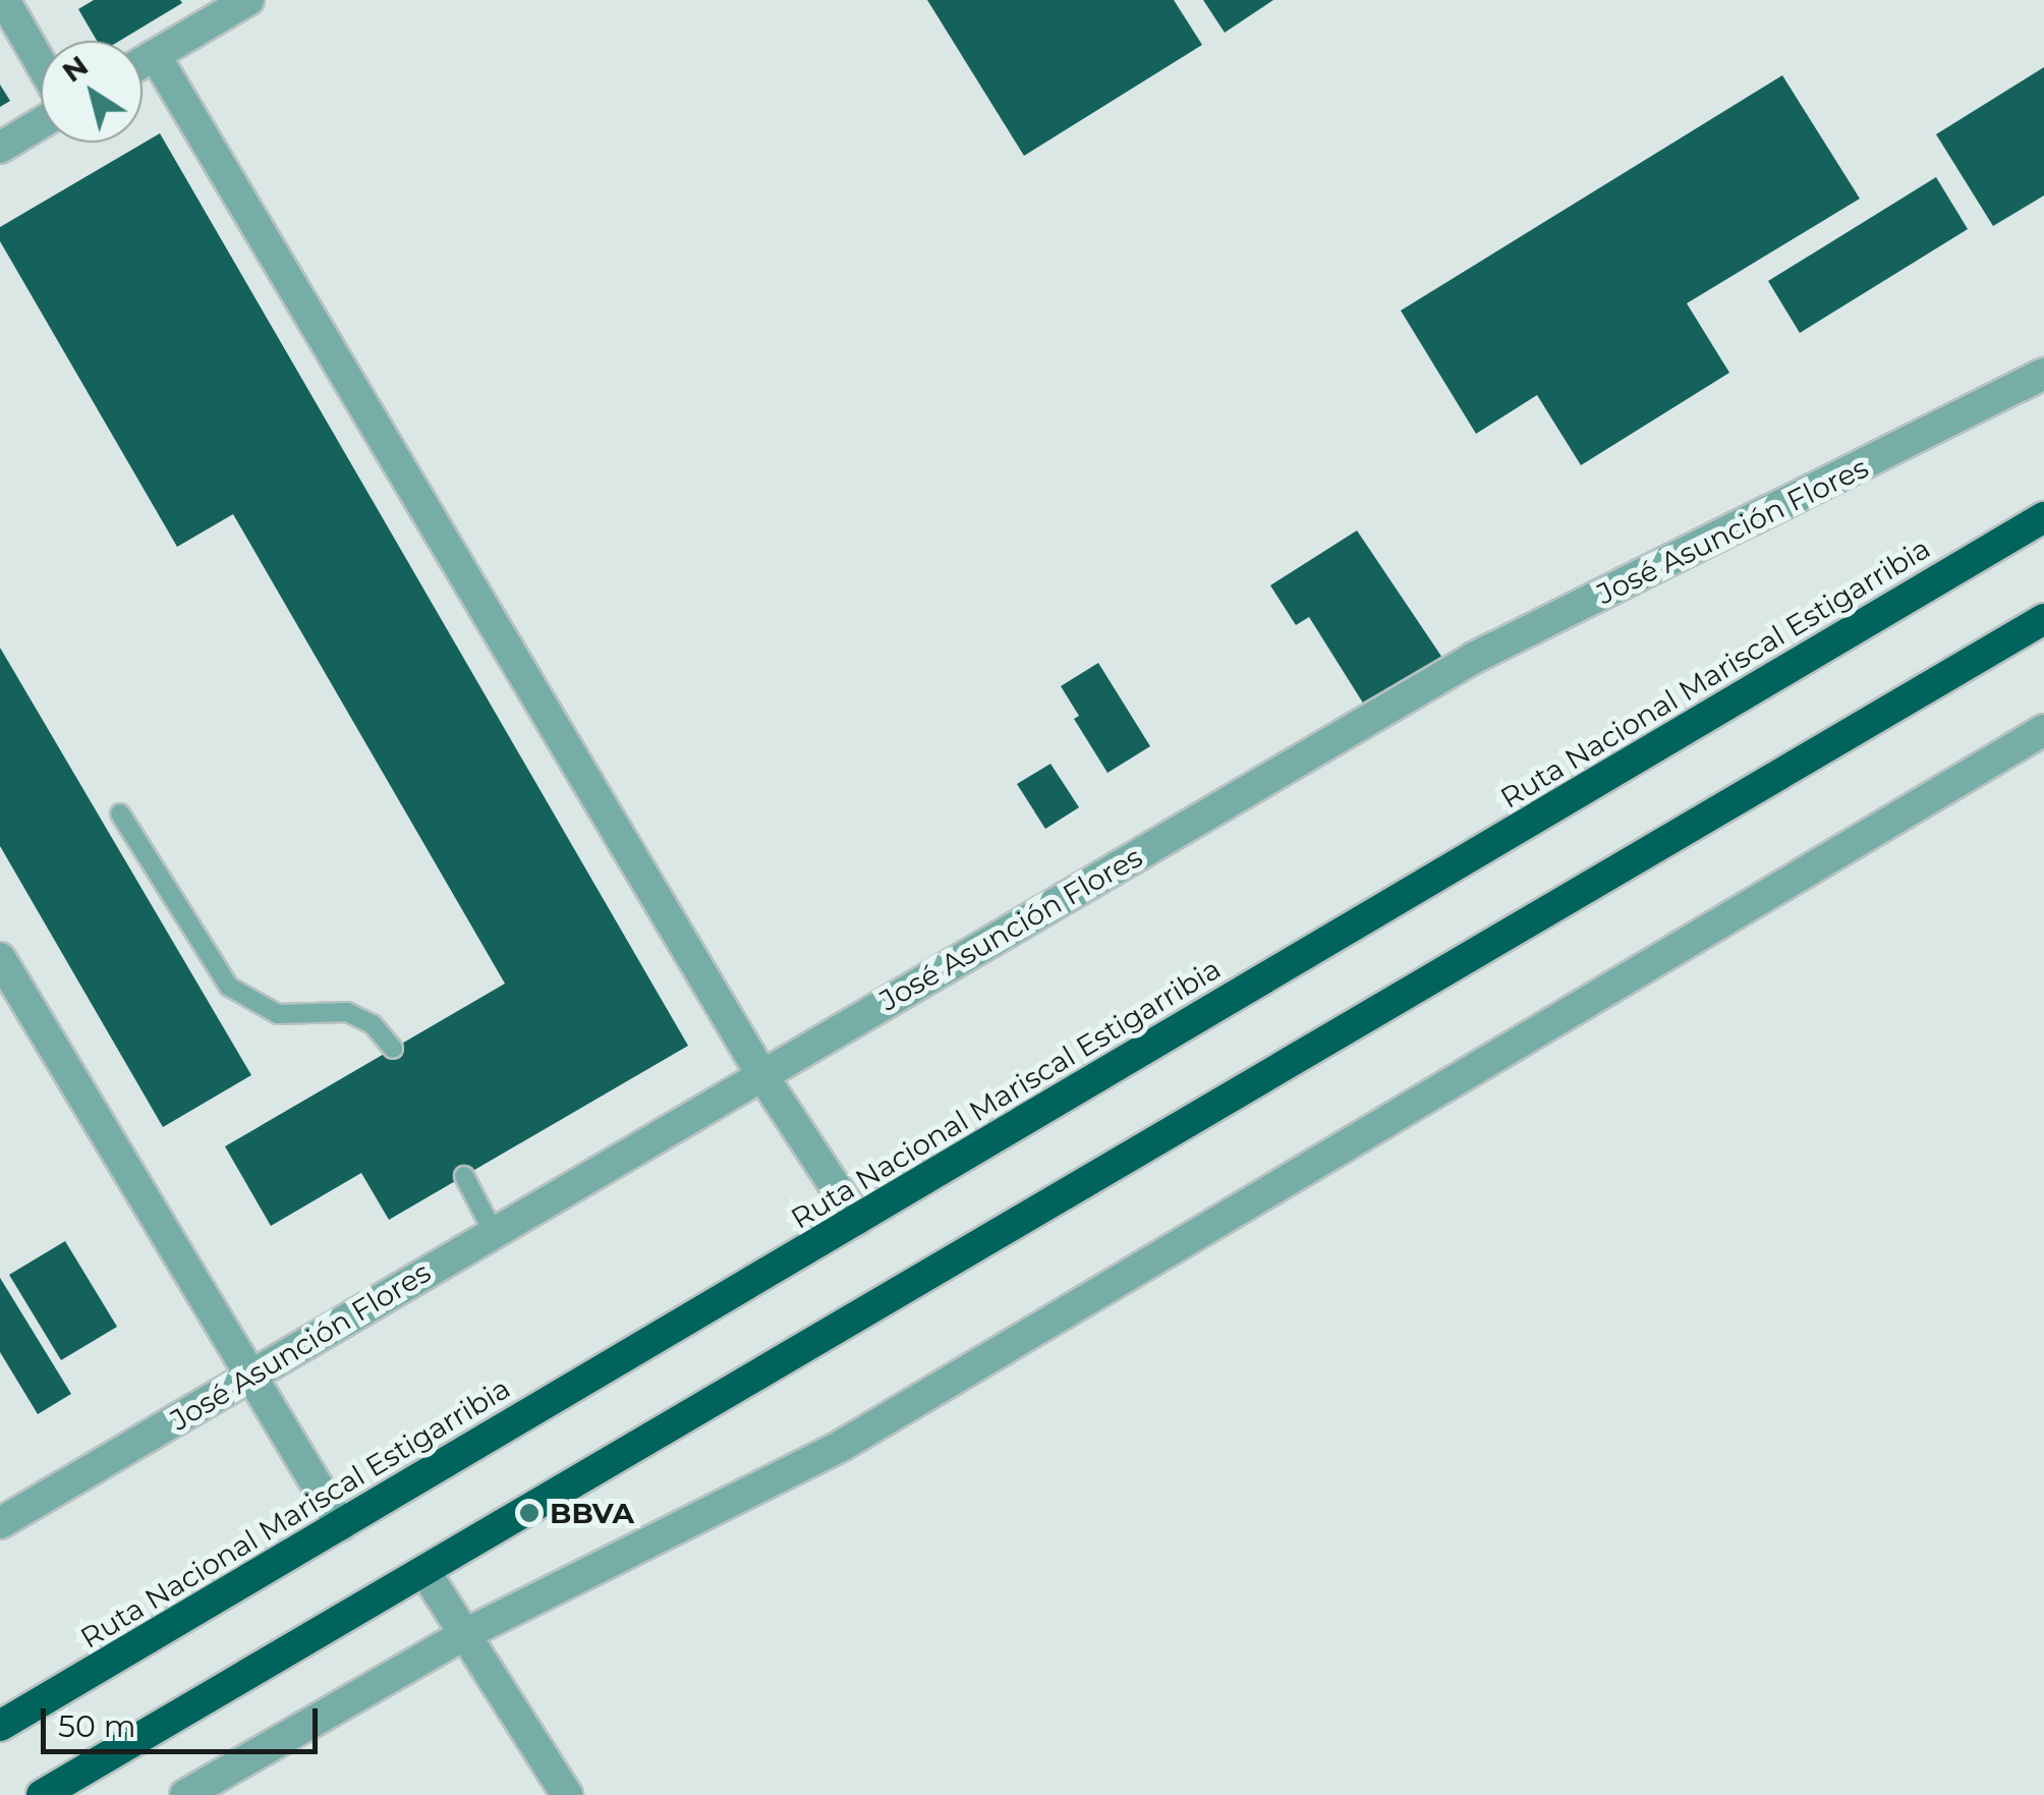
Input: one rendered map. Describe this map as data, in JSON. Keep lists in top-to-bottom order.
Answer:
{
  "streets": {
    "highway": ["Ruta Nacional Mariscal Estigarribia"],
    "street": ["José Asunción Flores"]
  },
  "places": ["BBVA"],
  "scale_bar": "50 m",
  "north": "top left"
}
